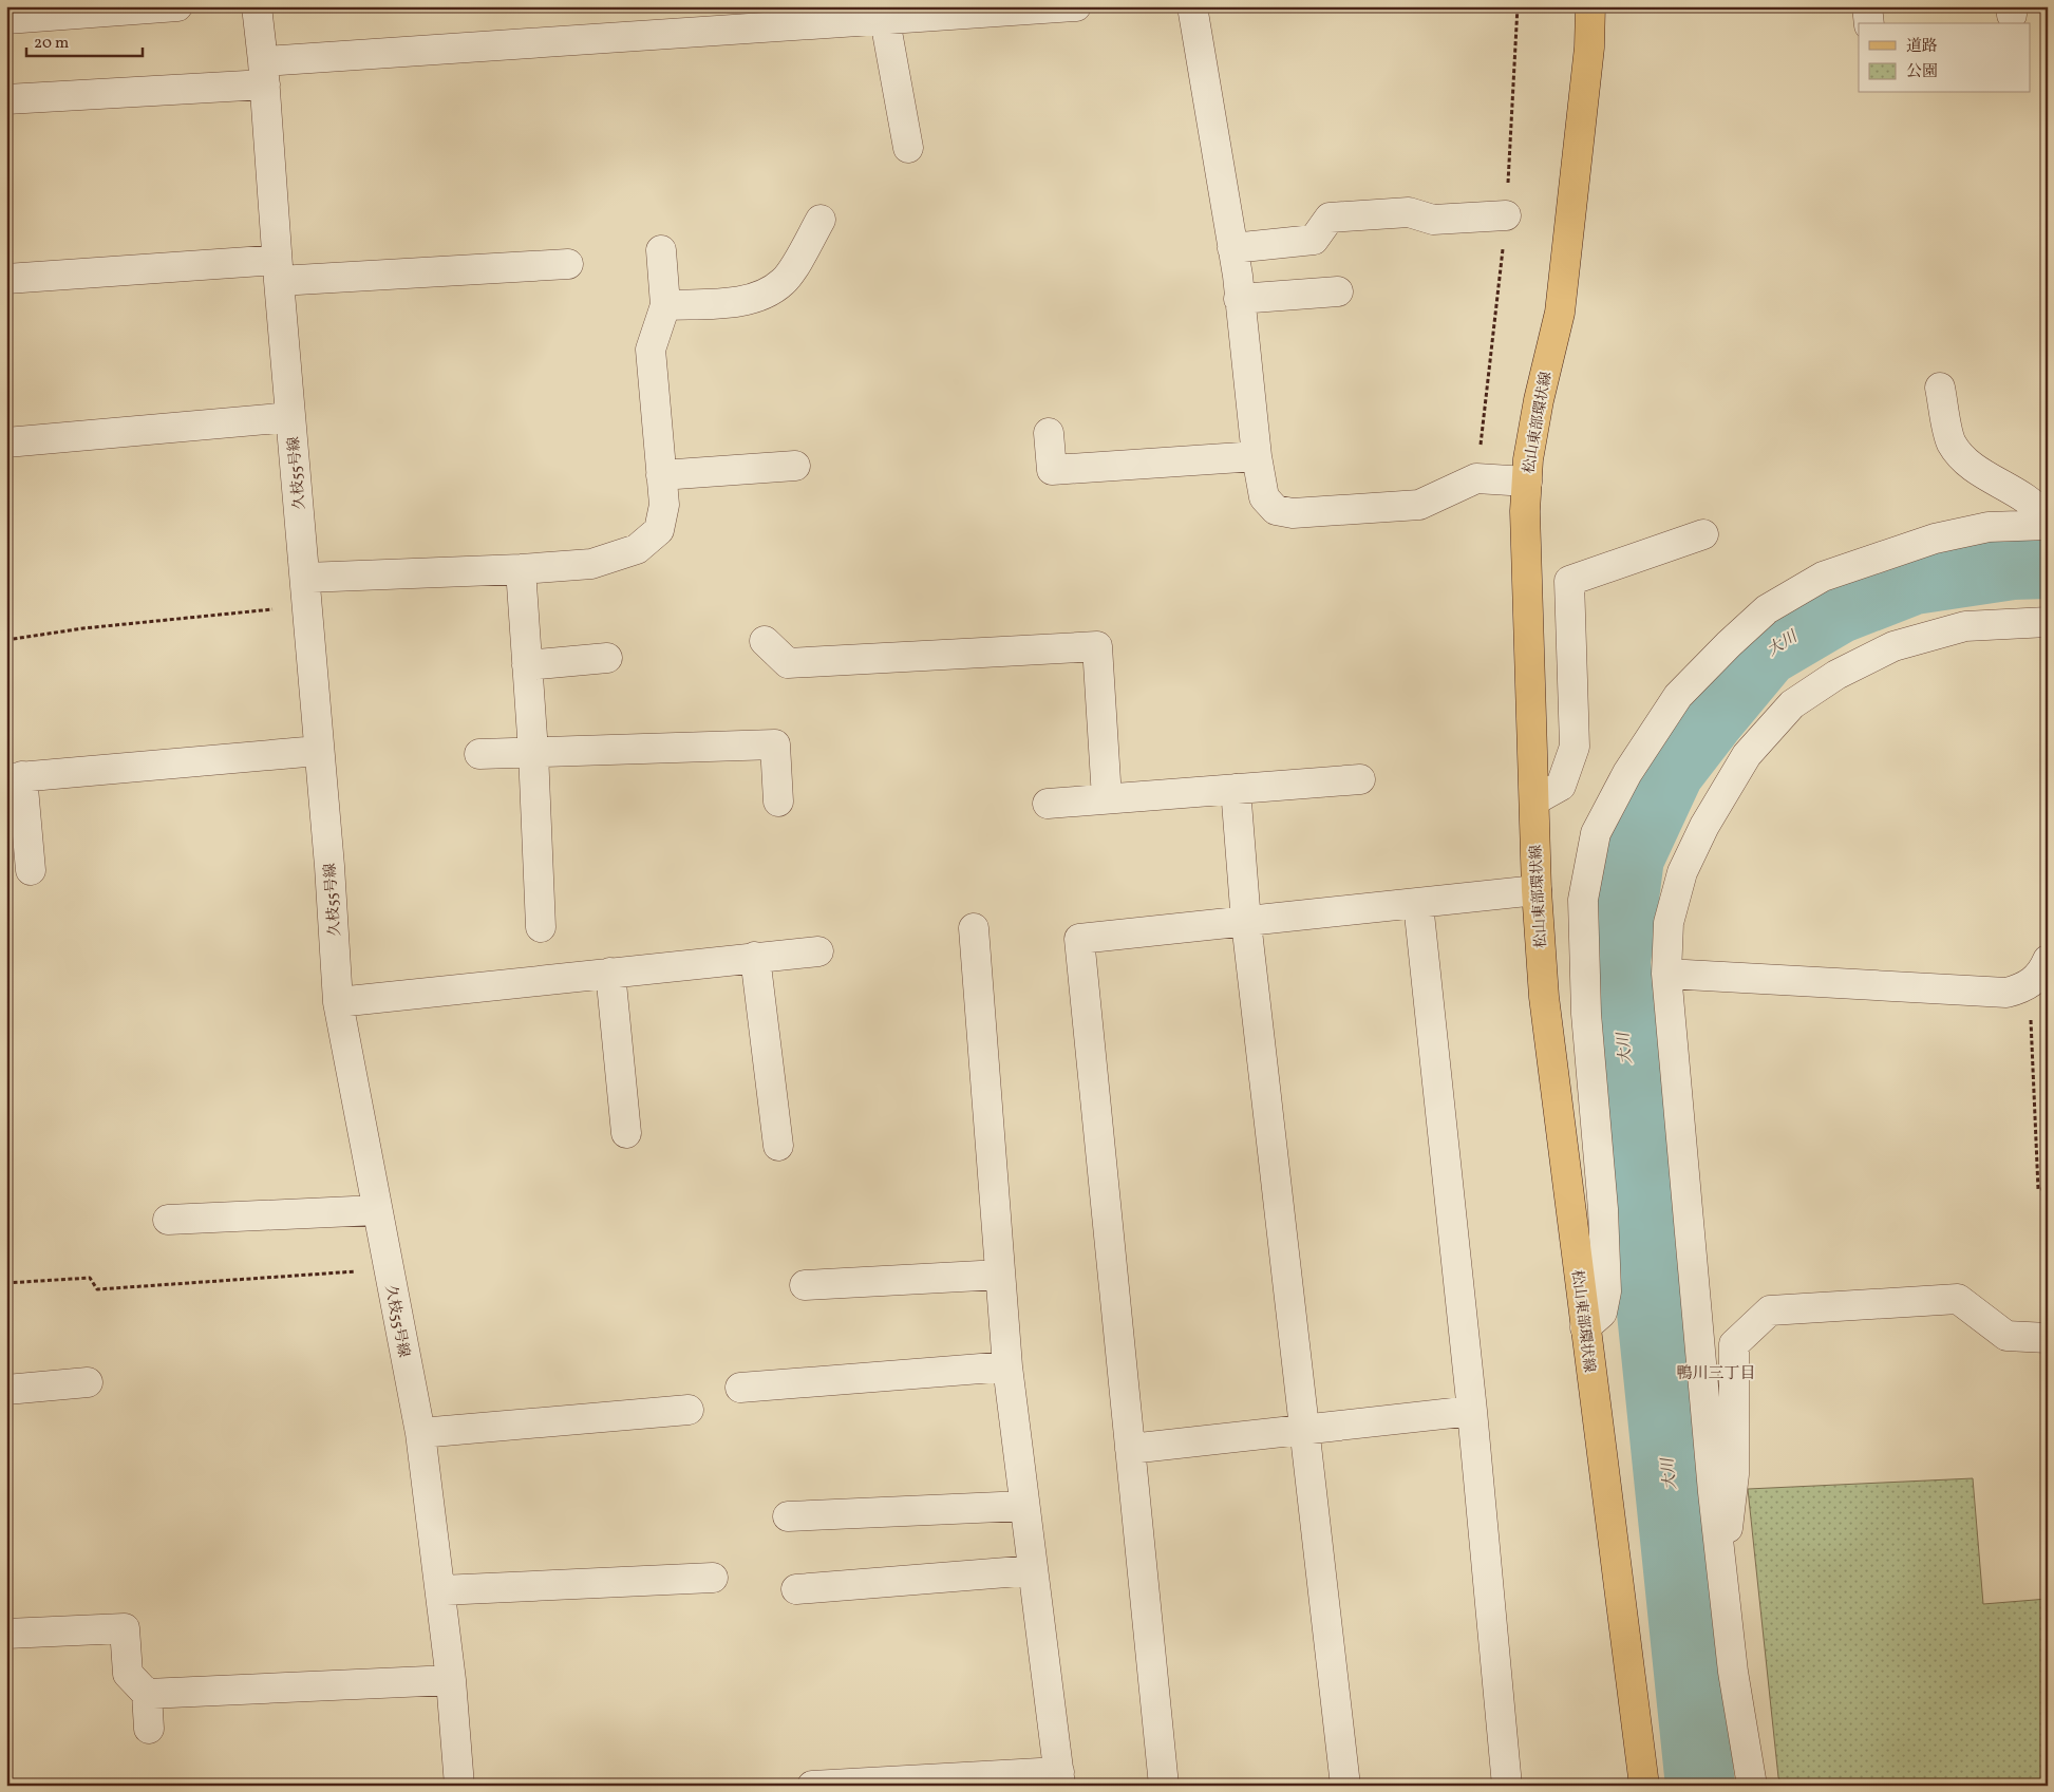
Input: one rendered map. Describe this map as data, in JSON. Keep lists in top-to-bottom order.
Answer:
{
  "streets": {
    "main road": ["松山東部環状線"],
    "street": ["久枝55号線"]
  },
  "districts": ["鴨川三丁目"],
  "water": ["大川"],
  "legend": ["道路", "公園"],
  "scale_bar": "20 m"
}
